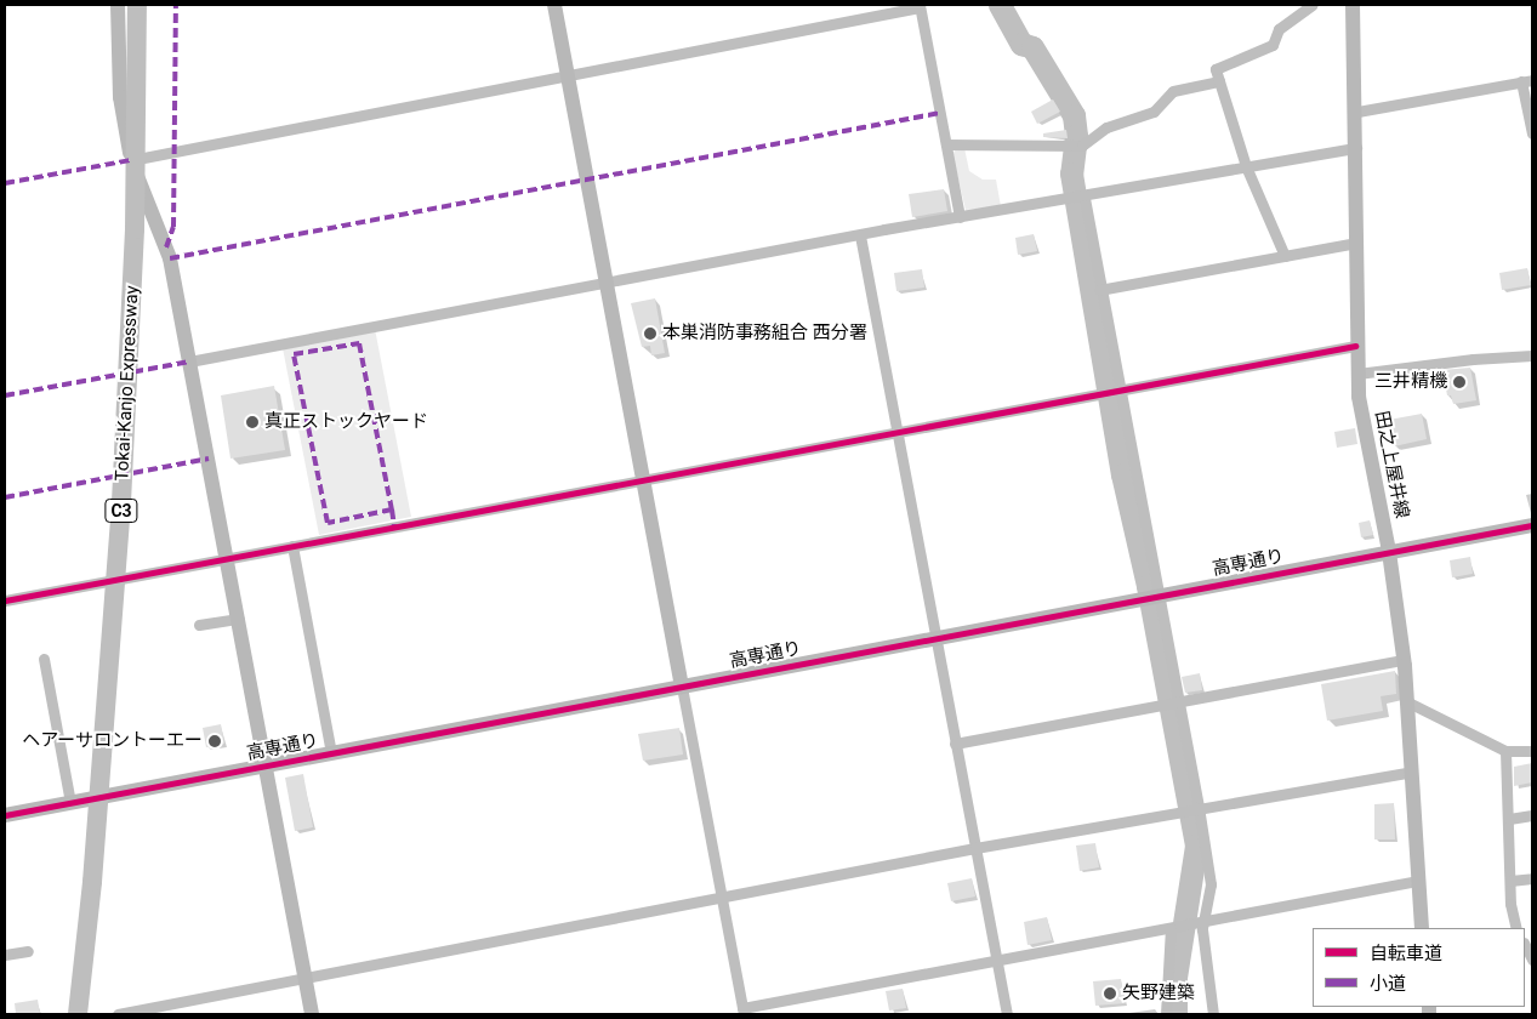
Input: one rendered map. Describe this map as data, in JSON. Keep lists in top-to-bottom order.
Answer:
{
  "streets": {
    "highway": ["Tokai-Kanjo Expressway", "C3"],
    "street": ["田之上屋井線", "高専通り"]
  },
  "crossings": [
    ["田之上屋井線", "高専通り"]
  ],
  "places": [
    "本巣消防事務組合 西分署",
    "三井精機",
    "真正ストックヤード",
    "ヘアーサロントーエー",
    "矢野建築"
  ],
  "legend": ["自転車道", "小道"]
}
